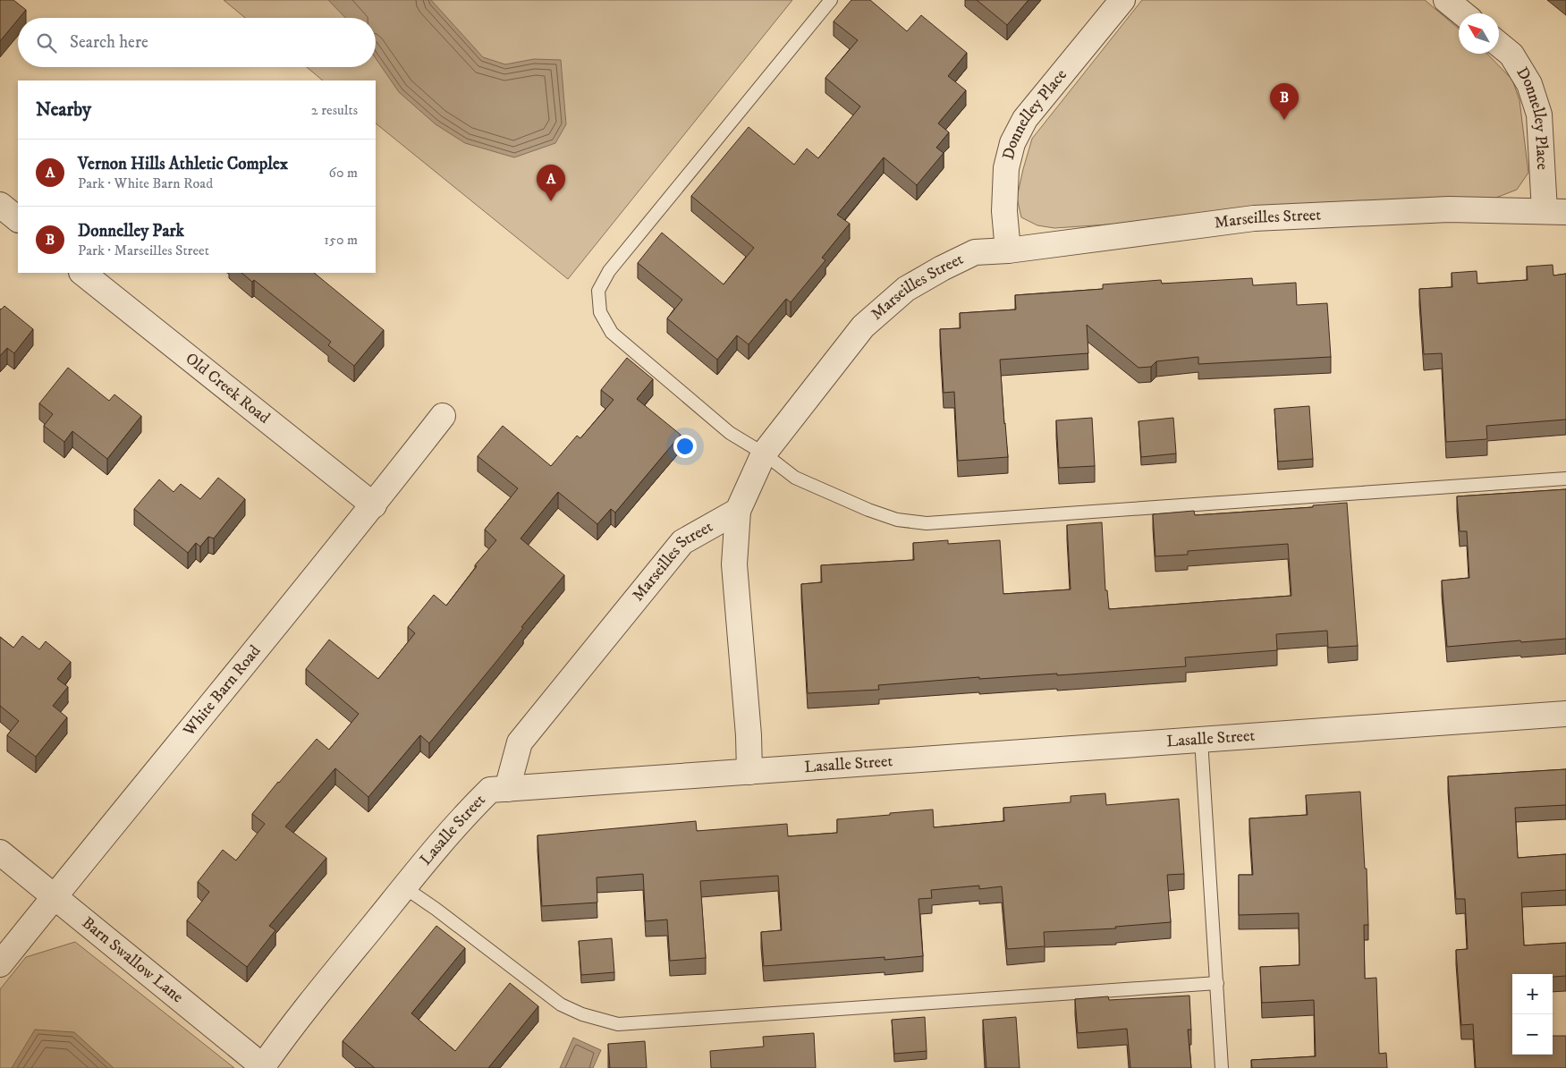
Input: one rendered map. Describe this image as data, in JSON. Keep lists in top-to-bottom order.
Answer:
{
  "streets": {
    "street": [
      "Donnelley Place",
      "Marseilles Street",
      "Old Creek Road",
      "White Barn Road",
      "Lasalle Street",
      "Barn Swallow Lane"
    ]
  },
  "crossings": [
    ["Donnelley Place", "Marseilles Street"],
    ["Marseilles Street", "Lasalle Street"],
    ["Old Creek Road", "White Barn Road"],
    ["White Barn Road", "Barn Swallow Lane"],
    ["Lasalle Street", "Barn Swallow Lane"]
  ],
  "north": "top left",
  "page": {
    "search": "Search here",
    "heading": ["Nearby", "2 results"],
    "pins": ["B", "A"],
    "list": [
      {
        "mark": "A",
        "name": "Vernon Hills Athletic Complex",
        "note": "Park · White Barn Road",
        "value": "60 m"
      },
      {
        "mark": "B",
        "name": "Donnelley Park",
        "note": "Park · Marseilles Street",
        "value": "150 m"
      }
    ],
    "map_buttons": ["+", "−"]
  }
}
